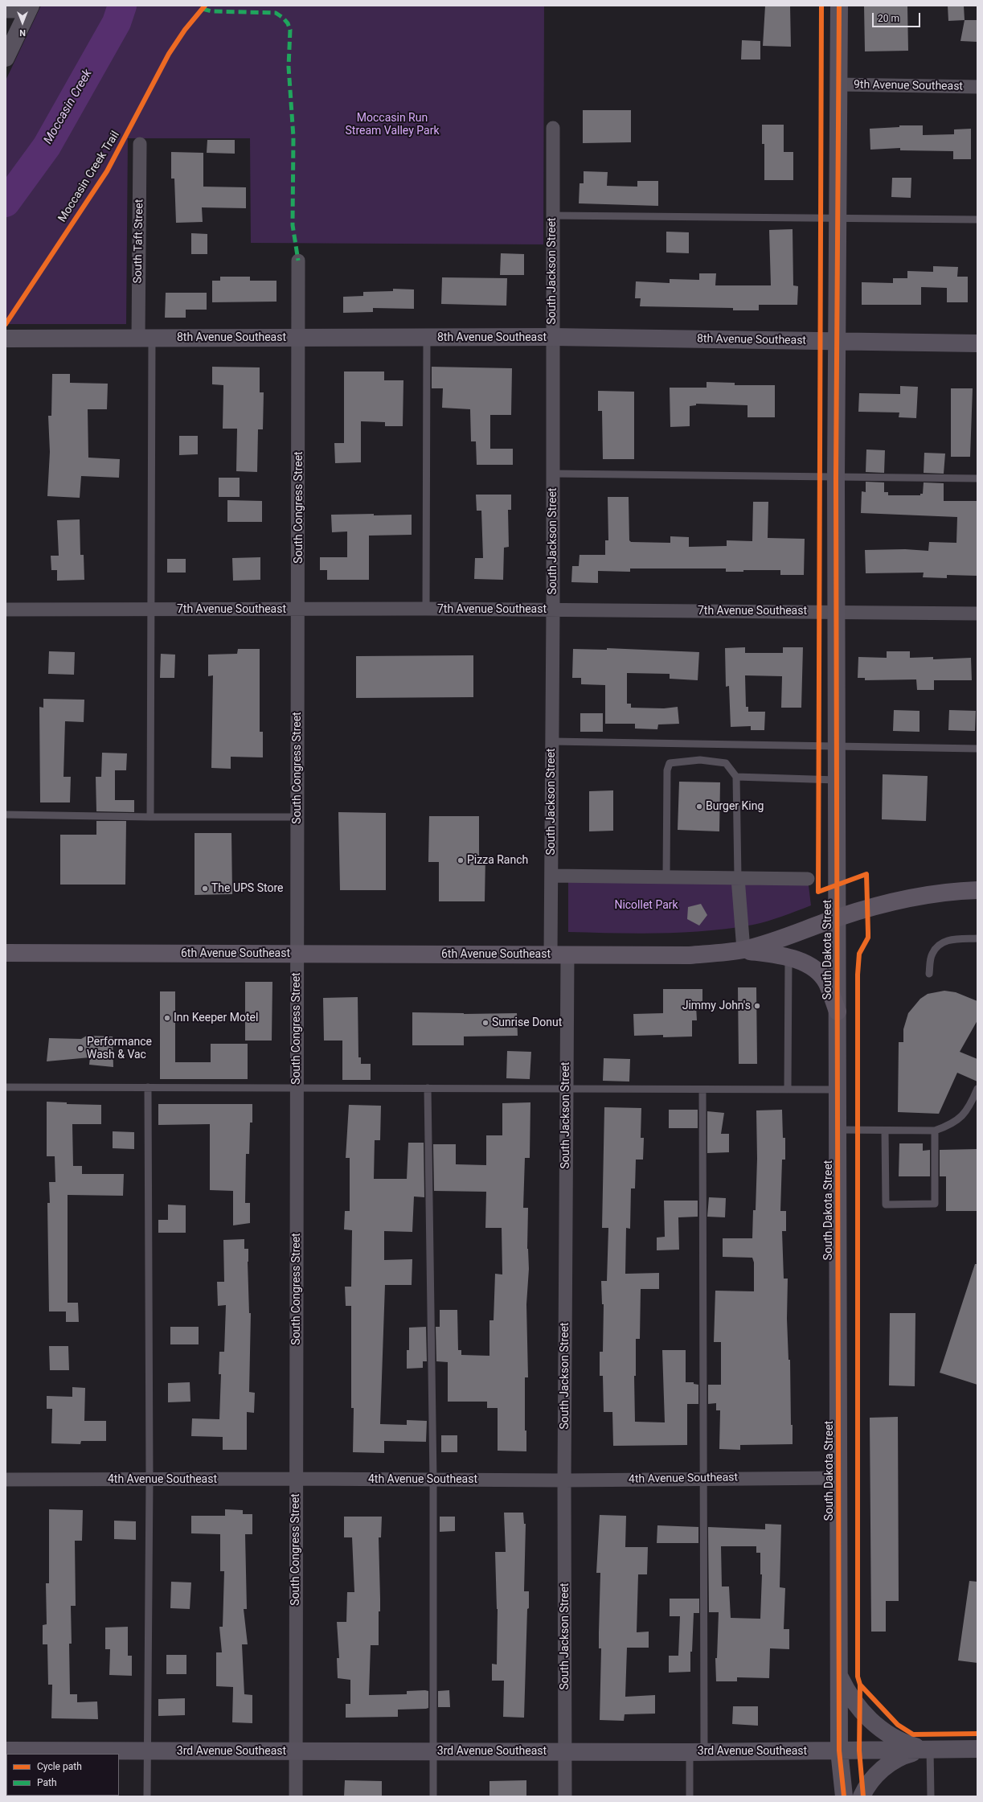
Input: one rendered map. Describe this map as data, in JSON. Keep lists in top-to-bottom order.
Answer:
{
  "streets": {
    "highway": ["6th Avenue Southeast"],
    "street": [
      "9th Avenue Southeast",
      "South Taft Street",
      "South Jackson Street",
      "8th Avenue Southeast",
      "South Congress Street",
      "7th Avenue Southeast",
      "South Dakota Street",
      "4th Avenue Southeast",
      "3rd Avenue Southeast"
    ],
    "cycle path": ["Moccasin Creek Trail"]
  },
  "crossings": [
    ["9th Avenue Southeast", "South Dakota Street"],
    ["South Taft Street", "8th Avenue Southeast"],
    ["South Jackson Street", "8th Avenue Southeast"],
    ["South Jackson Street", "7th Avenue Southeast"],
    ["South Jackson Street", "6th Avenue Southeast"],
    ["South Jackson Street", "4th Avenue Southeast"],
    ["South Jackson Street", "3rd Avenue Southeast"],
    ["8th Avenue Southeast", "South Congress Street"],
    ["8th Avenue Southeast", "South Dakota Street"],
    ["South Congress Street", "7th Avenue Southeast"],
    ["South Congress Street", "6th Avenue Southeast"],
    ["South Congress Street", "4th Avenue Southeast"],
    ["South Congress Street", "3rd Avenue Southeast"],
    ["7th Avenue Southeast", "South Dakota Street"],
    ["South Dakota Street", "6th Avenue Southeast"],
    ["South Dakota Street", "4th Avenue Southeast"],
    ["South Dakota Street", "3rd Avenue Southeast"]
  ],
  "water": ["Moccasin Creek"],
  "parks": ["Moccasin Run Stream Valley Park", "Nicollet Park"],
  "places": [
    "Burger King",
    "Pizza Ranch",
    "The UPS Store",
    "Jimmy John's",
    "Inn Keeper Motel",
    "Sunrise Donut",
    "Performance Wash & Vac"
  ],
  "legend": ["Cycle path", "Path"],
  "scale_bar": "20 m",
  "north": "bottom"
}
